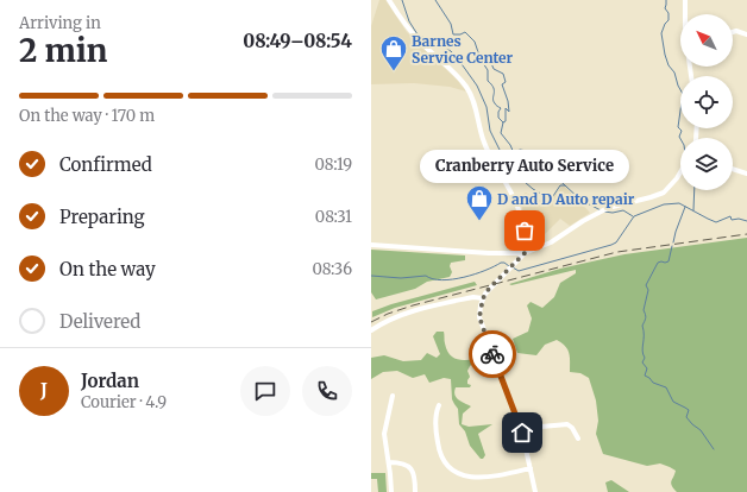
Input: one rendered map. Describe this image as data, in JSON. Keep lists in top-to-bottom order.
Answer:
{
  "places": {
    "shop": ["Barnes Service Center", "D and D Auto repair"],
    "other": ["Cranberry Auto Service"]
  },
  "north": "top left",
  "page": {
    "heading": ["2 min", "Arriving in", "08:49–08:54"],
    "panel": ["Jordan", "Courier · 4.9"],
    "bar": "On the way · 170 m",
    "list": [
      ["Confirmed", "08:19"],
      ["Preparing", "08:31"],
      ["On the way", "08:36"],
      "Delivered"
    ],
    "bubble": "Cranberry Auto Service",
    "round": "J"
  }
}
